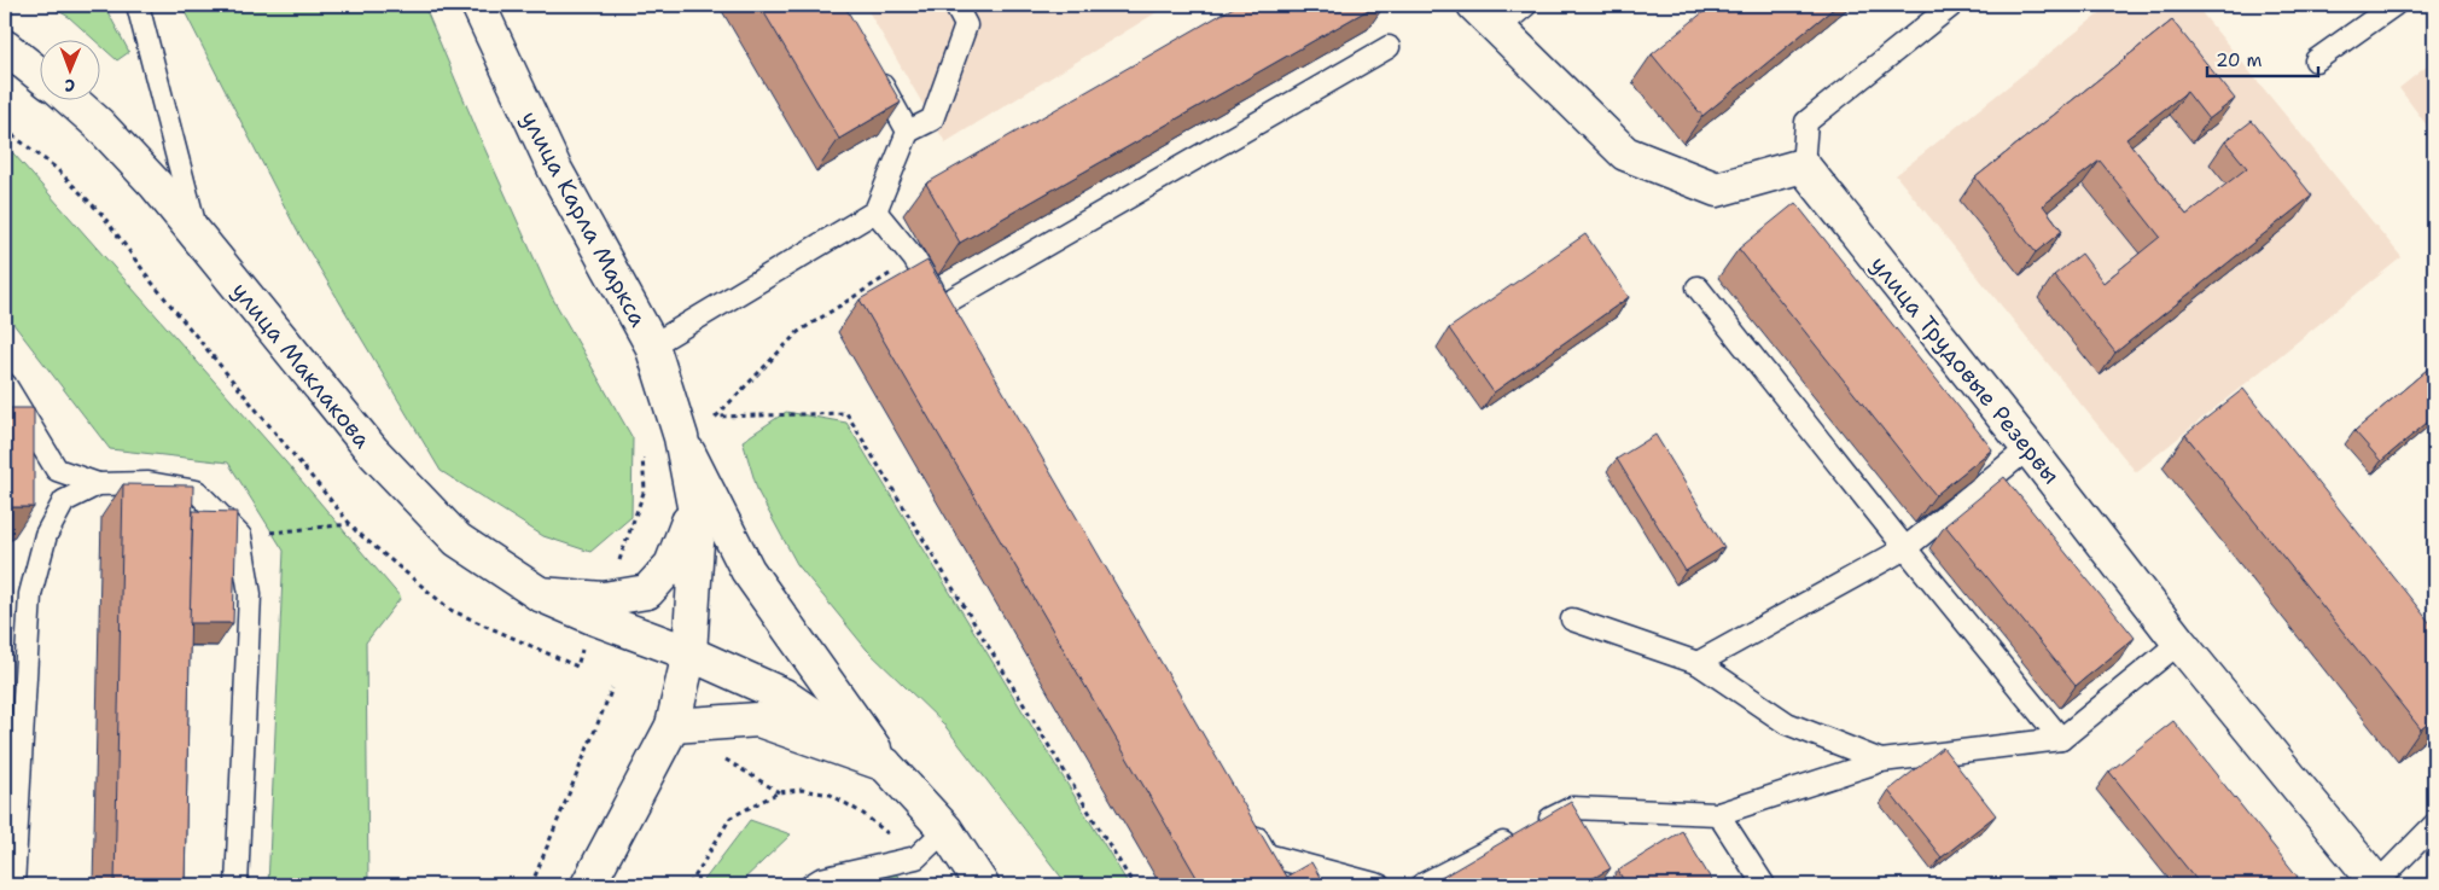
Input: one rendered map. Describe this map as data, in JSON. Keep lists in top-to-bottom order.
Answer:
{
  "streets": {
    "street": ["улица Карла Маркса", "улица Маклакова", "улица Трудовые Резервы"]
  },
  "scale_bar": "20 m",
  "north": "bottom"
}
